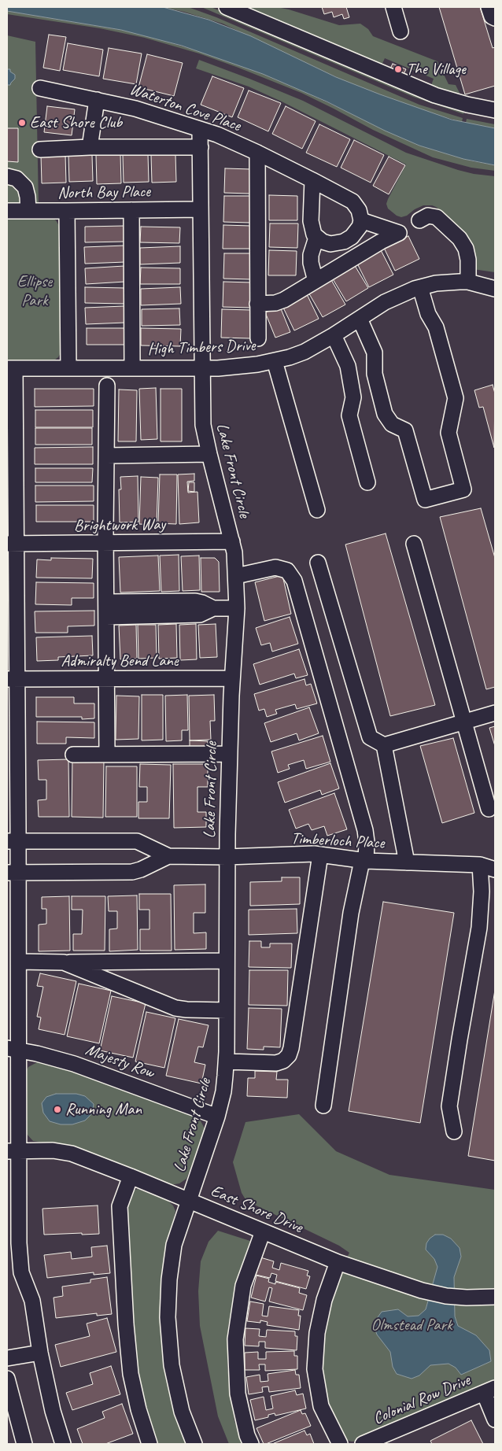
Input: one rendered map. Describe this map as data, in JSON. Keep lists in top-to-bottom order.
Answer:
{
  "streets": {
    "street": [
      "Waterton Cove Place",
      "North Bay Place",
      "High Timbers Drive",
      "Lake Front Circle",
      "Brightwork Way",
      "Admiralty Bend Lane",
      "Timberloch Place",
      "Majesty Row",
      "East Shore Drive",
      "Colonial Row Drive"
    ]
  },
  "crossings": [
    ["Waterton Cove Place", "Lake Front Circle"],
    ["North Bay Place", "Lake Front Circle"],
    ["High Timbers Drive", "Lake Front Circle"],
    ["Lake Front Circle", "Brightwork Way"],
    ["Lake Front Circle", "Admiralty Bend Lane"],
    ["Lake Front Circle", "Timberloch Place"],
    ["Lake Front Circle", "Majesty Row"],
    ["Lake Front Circle", "East Shore Drive"]
  ],
  "parks": ["Ellipse Park", "Olmstead Park"],
  "places": ["The Village", "East Shore Club", "Running Man"]
}
